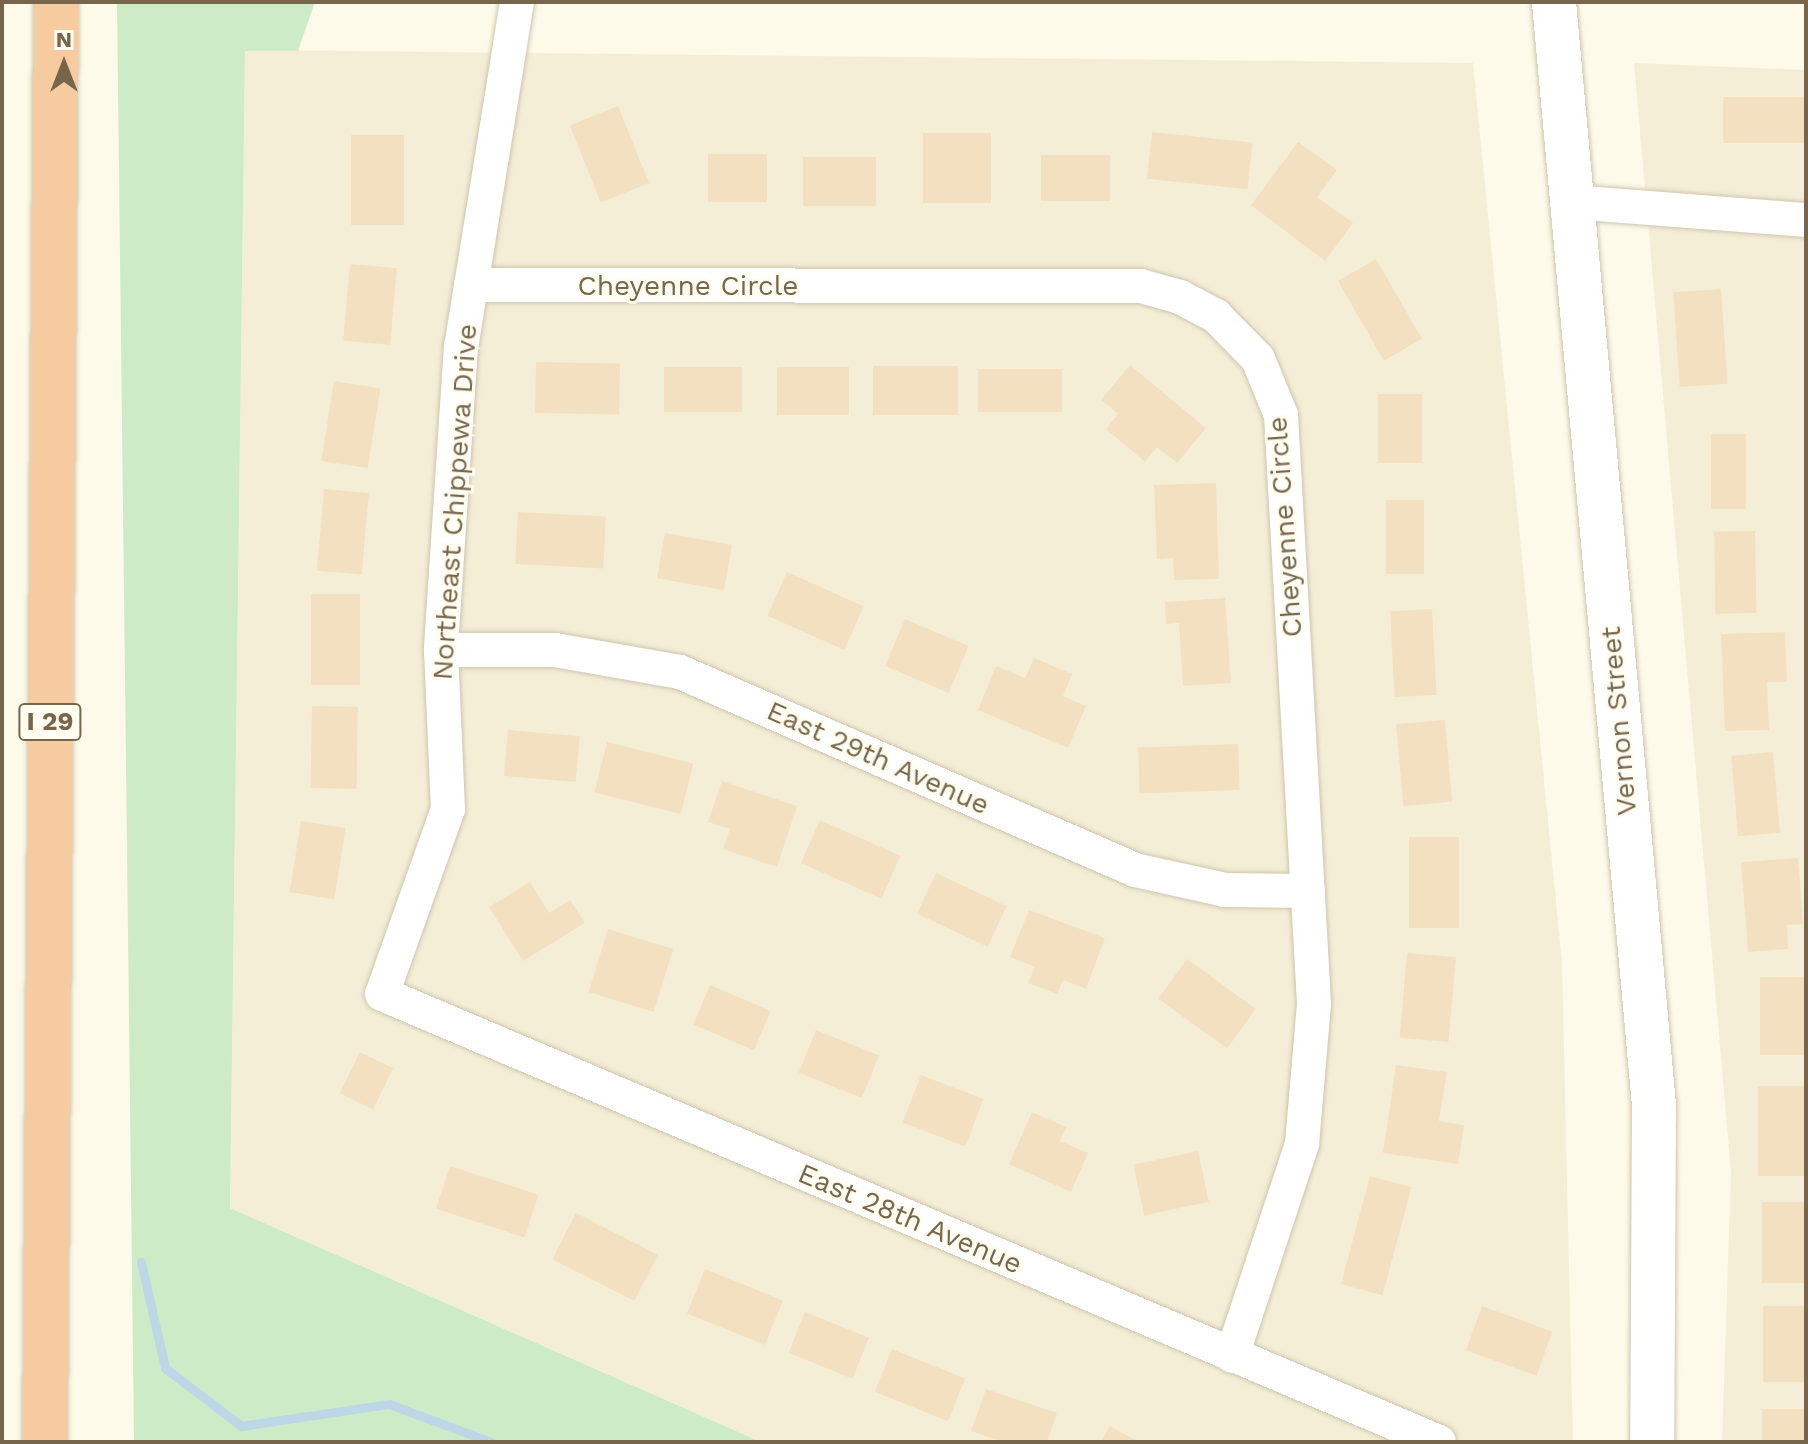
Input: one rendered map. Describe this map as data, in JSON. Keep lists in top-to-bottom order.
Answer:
{
  "streets": {
    "highway": ["I 29"],
    "main road": ["Vernon Street"],
    "street": [
      "Cheyenne Circle",
      "Northeast Chippewa Drive",
      "East 29th Avenue",
      "East 28th Avenue"
    ]
  },
  "crossings": [
    ["Cheyenne Circle", "Northeast Chippewa Drive"],
    ["Cheyenne Circle", "East 29th Avenue"],
    ["Cheyenne Circle", "East 28th Avenue"],
    ["Northeast Chippewa Drive", "East 29th Avenue"],
    ["Northeast Chippewa Drive", "East 28th Avenue"]
  ],
  "north": "top"
}
